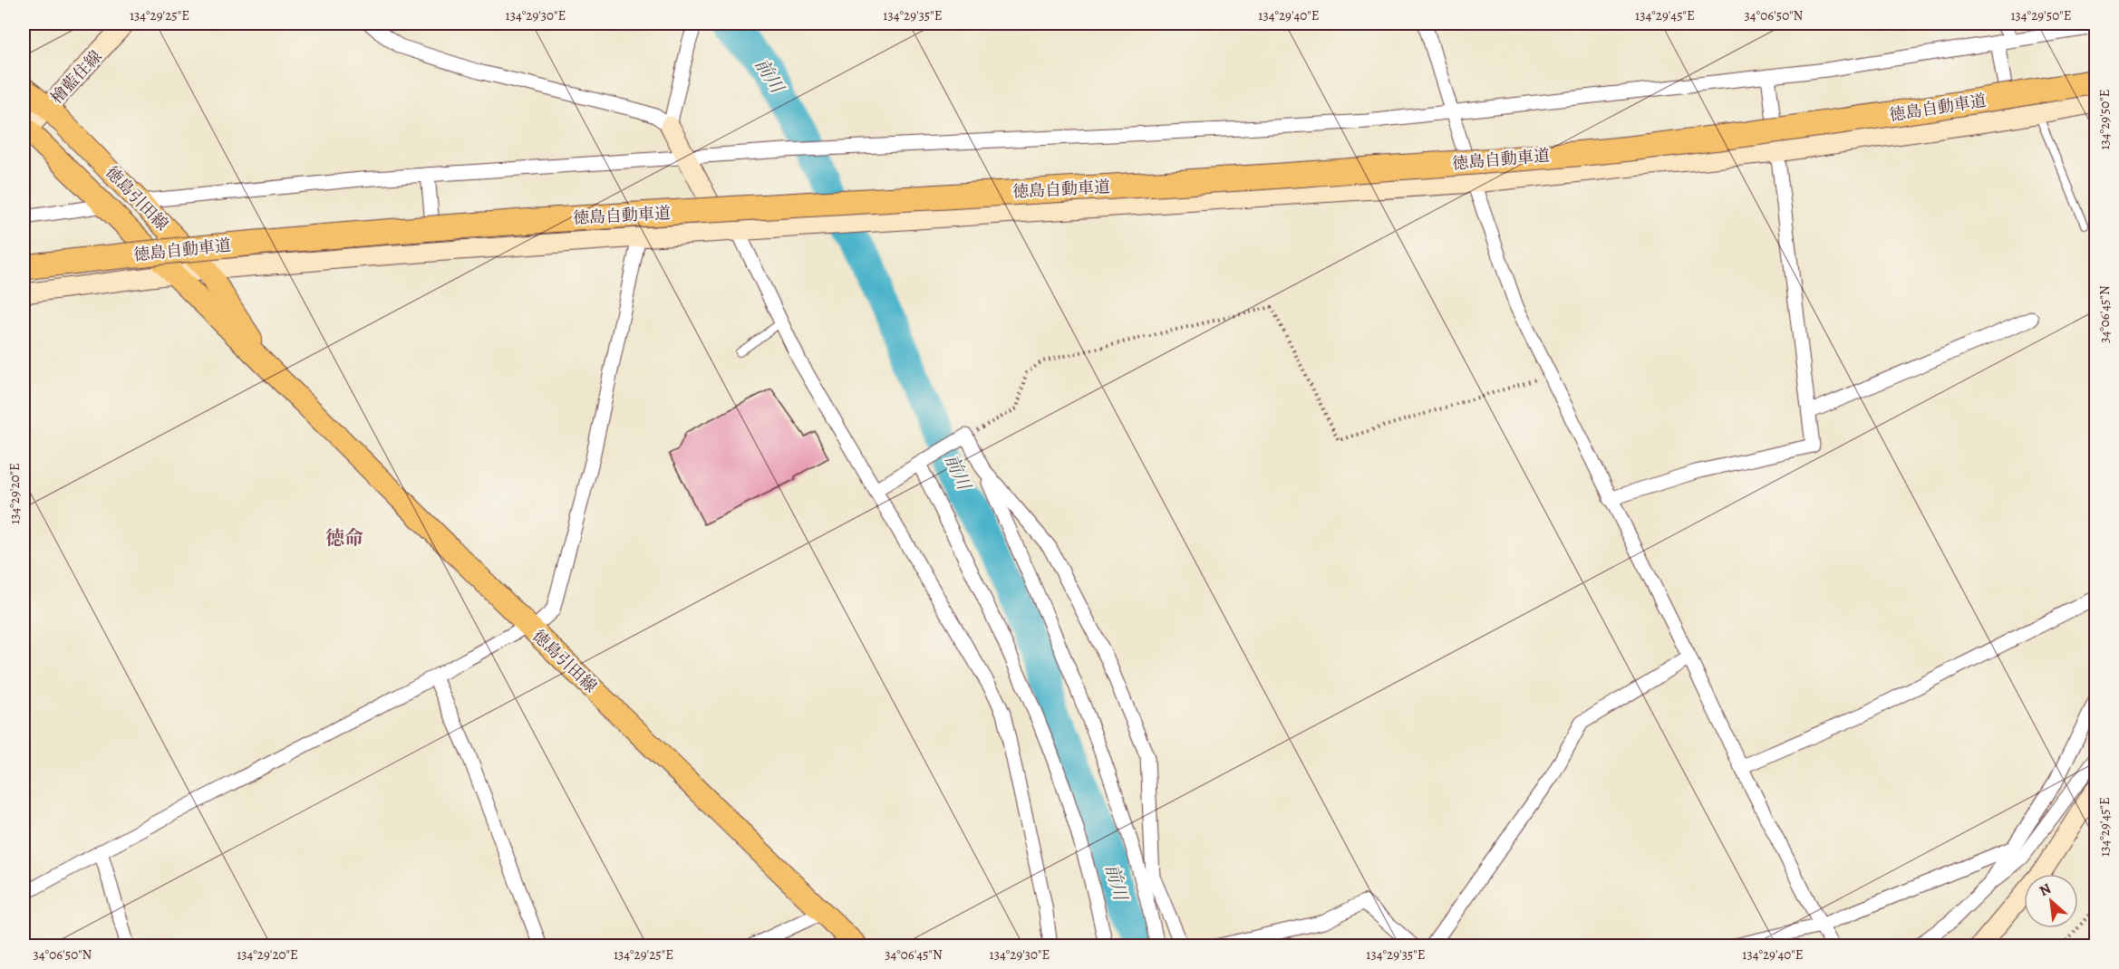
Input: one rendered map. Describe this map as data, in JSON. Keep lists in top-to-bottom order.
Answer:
{
  "streets": {
    "highway": ["徳島自動車道"],
    "main road": ["徳島引田線"],
    "street": ["檜藍住線"]
  },
  "crossings": [
    ["檜藍住線", "徳島引田線"]
  ],
  "districts": ["徳命"],
  "water": ["前川"],
  "north": "top left",
  "coordinates": [
    "134°29'25\"E",
    "134°29'30\"E",
    "134°29'35\"E",
    "134°29'40\"E",
    "134°29'45\"E",
    "34°06'50\"N",
    "134°29'50\"E",
    "34°06'45\"N",
    "134°29'20\"E"
  ]
}
